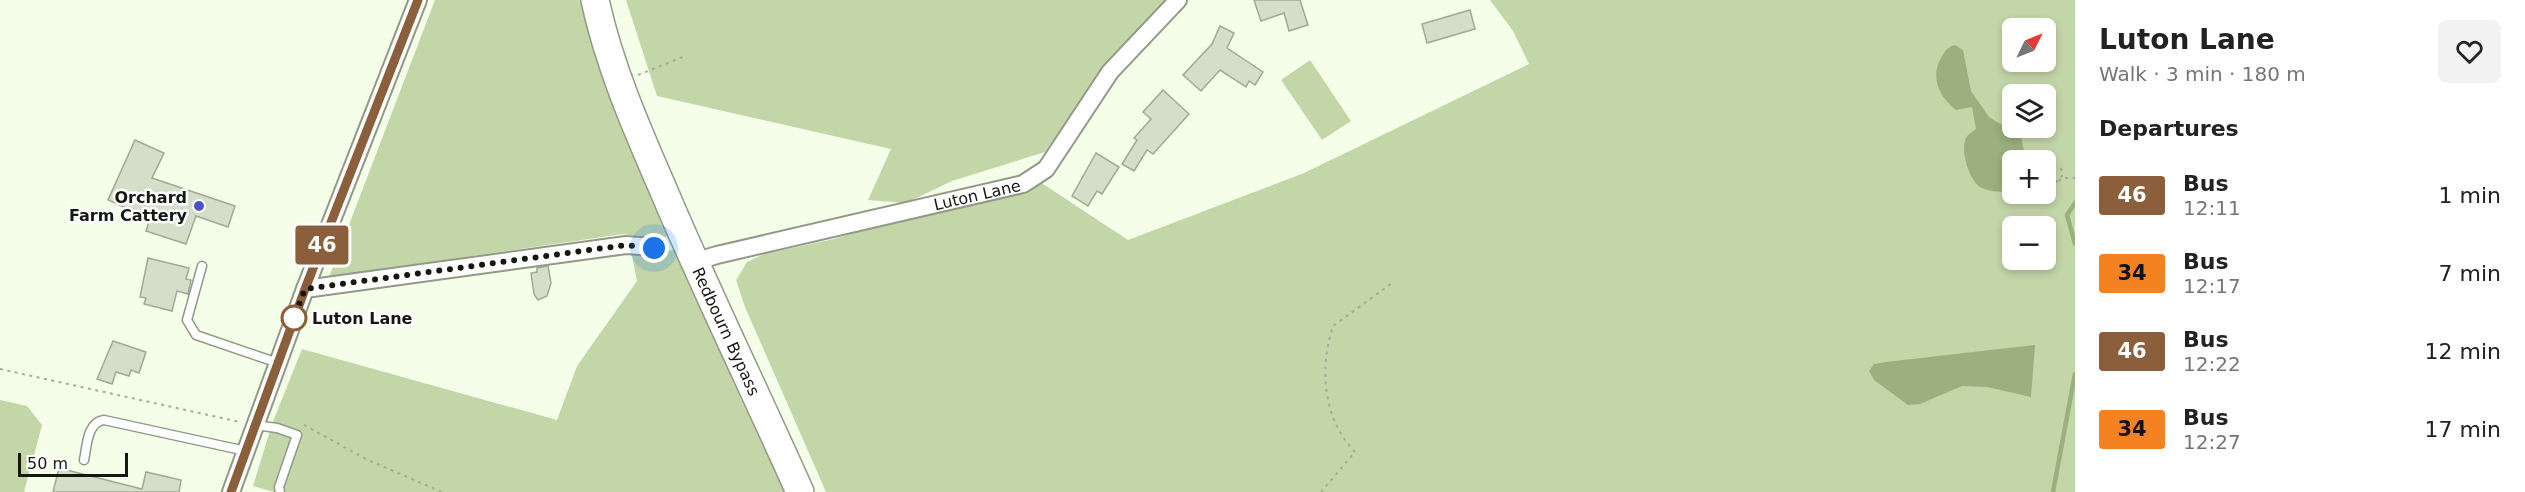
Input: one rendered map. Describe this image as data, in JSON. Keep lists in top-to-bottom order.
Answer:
{
  "streets": {
    "main road": ["Redbourn Bypass"],
    "street": ["Luton Lane"]
  },
  "crossings": [
    ["Luton Lane", "Redbourn Bypass"]
  ],
  "places": ["Orchard Farm Cattery", "Luton Lane"],
  "lines": ["bus line 46"],
  "scale_bar": "50 m",
  "north": "top right",
  "page": {
    "on_map": "46",
    "heading": [
      ["Luton Lane", "Walk · 3 min · 180 m"],
      "Departures"
    ],
    "map_buttons": ["+", "−"],
    "list": [
      {
        "mark": "46",
        "name": "Bus",
        "note": "12:11",
        "value": "1 min"
      },
      {
        "mark": "34",
        "name": "Bus",
        "note": "12:17",
        "value": "7 min"
      },
      {
        "mark": "46",
        "name": "Bus",
        "note": "12:22",
        "value": "12 min"
      },
      {
        "mark": "34",
        "name": "Bus",
        "note": "12:27",
        "value": "17 min"
      }
    ],
    "scale": "50 m"
  }
}
